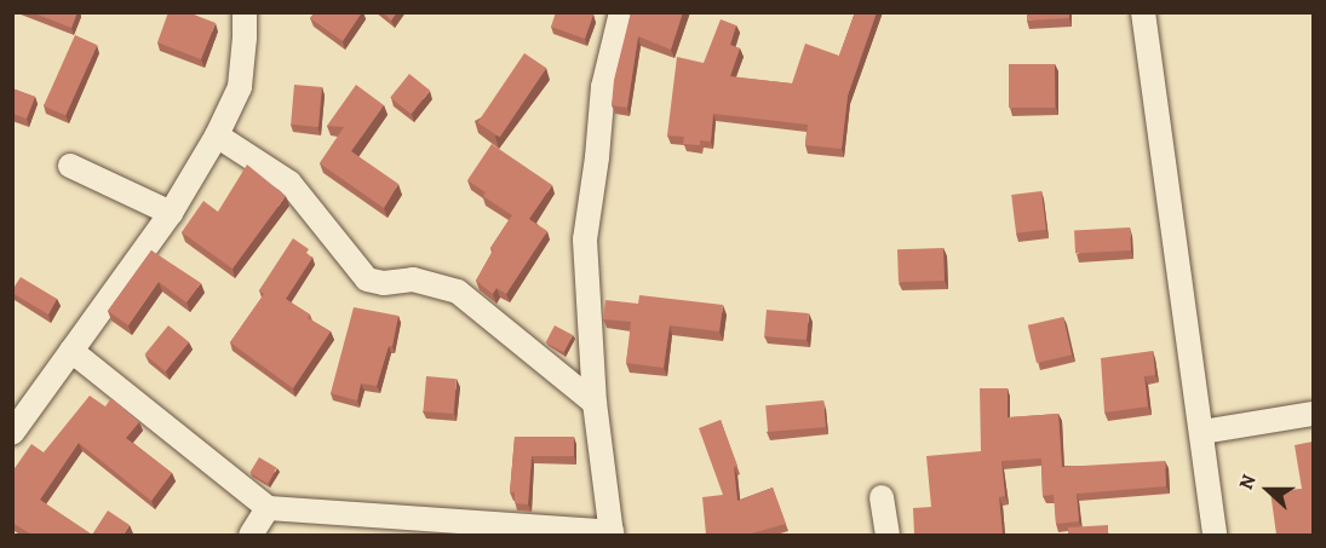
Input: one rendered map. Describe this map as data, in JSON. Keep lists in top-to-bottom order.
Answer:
{
  "north": "left"
}
